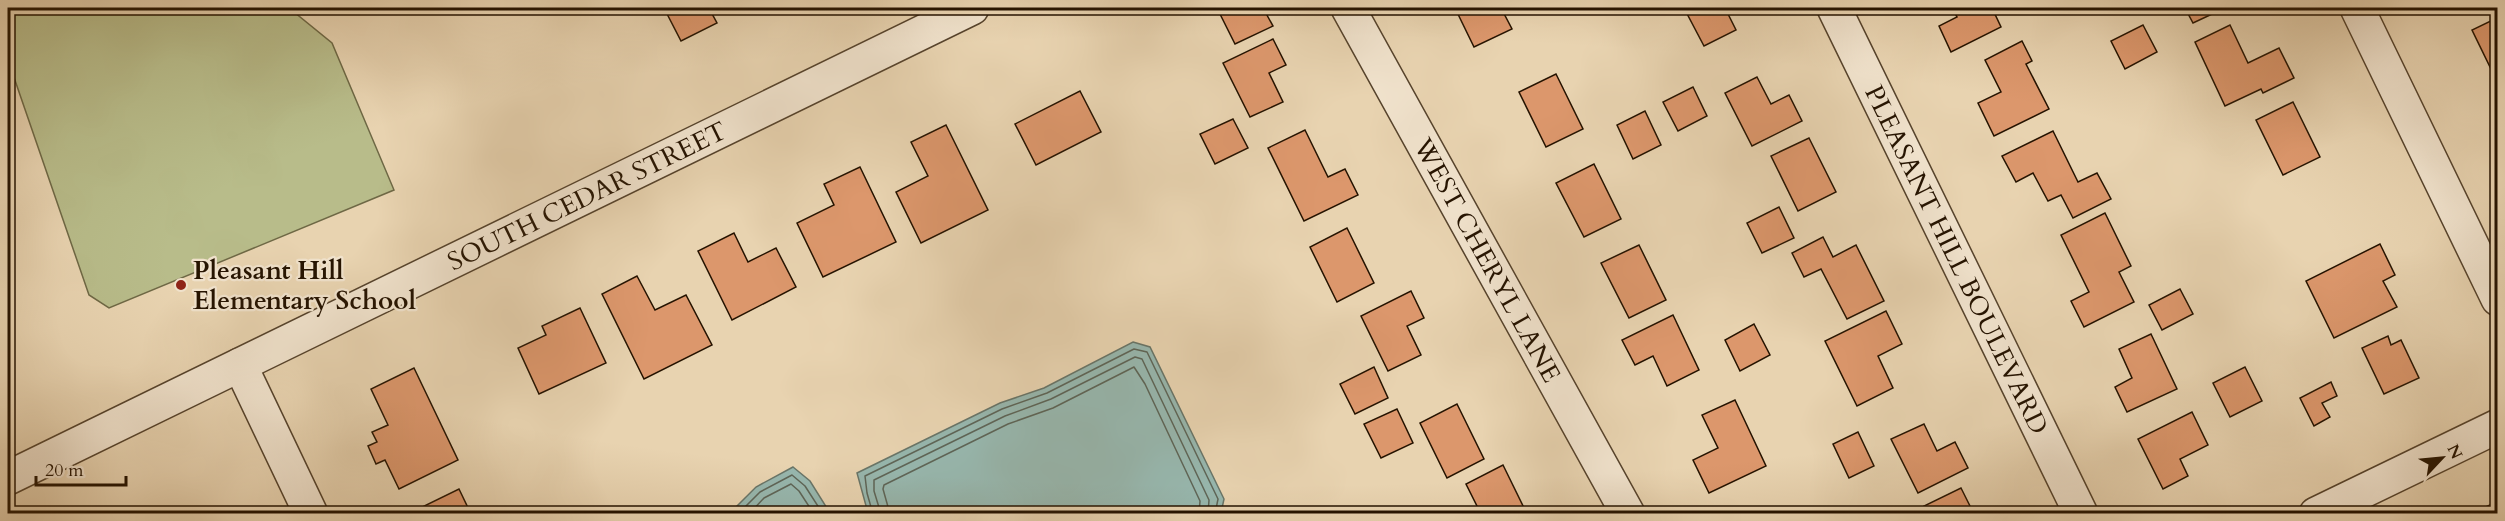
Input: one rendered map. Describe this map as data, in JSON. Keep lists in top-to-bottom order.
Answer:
{
  "streets": {
    "street": ["SOUTH CEDAR STREET", "WEST CHERYL LANE", "PLEASANT HILL BOULEVARD"]
  },
  "places": ["Pleasant Hill Elementary School"],
  "scale_bar": "20 m",
  "north": "top right"
}
